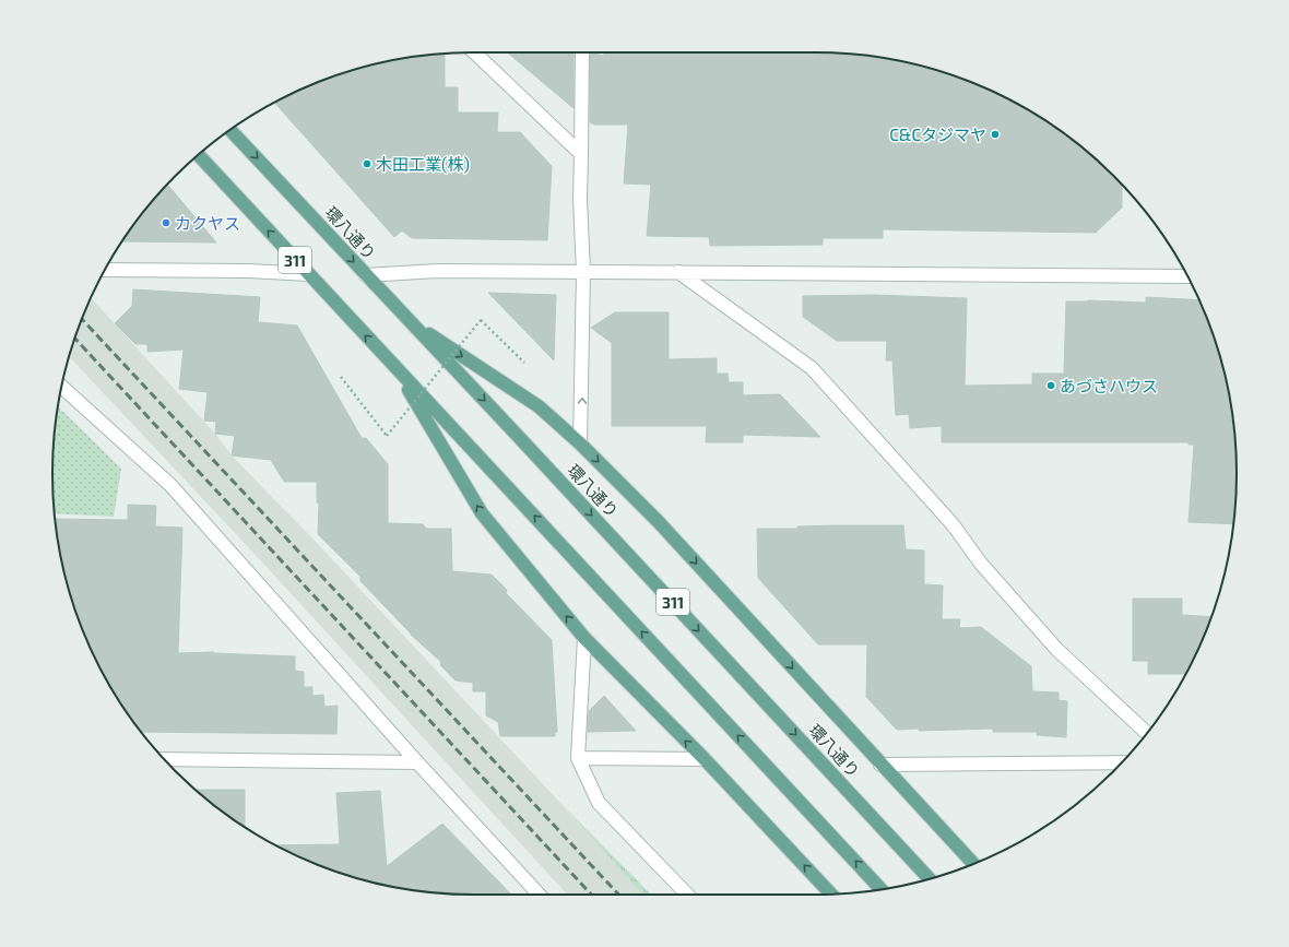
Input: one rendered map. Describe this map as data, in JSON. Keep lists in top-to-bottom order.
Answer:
{
  "streets": {
    "main road": ["環八通り", "311"]
  },
  "places": [
    "C&Cタジマヤ",
    "木田工業(株)",
    "カクヤス",
    "あづさハウス"
  ]
}
